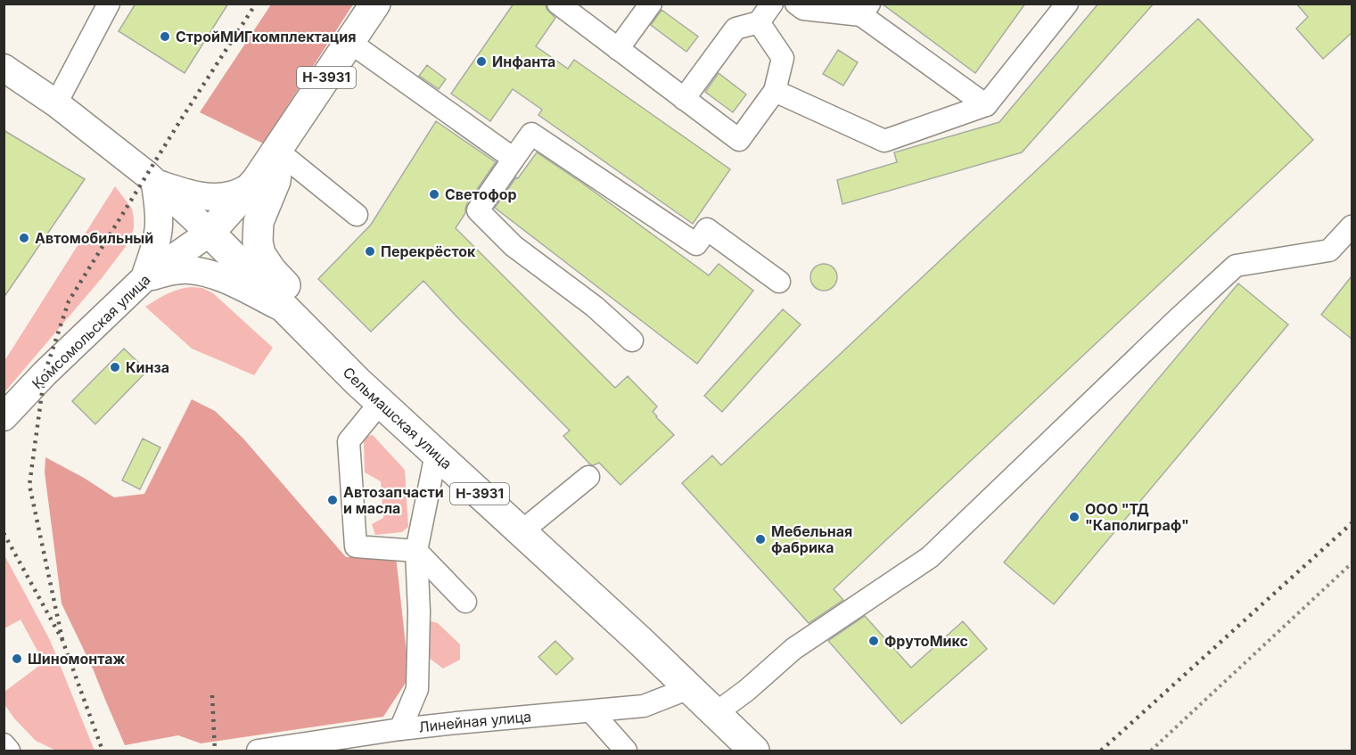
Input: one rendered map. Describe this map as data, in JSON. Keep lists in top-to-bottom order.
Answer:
{
  "streets": {
    "highway": ["Н-3931", "Сельмашская улица"],
    "main road": ["Комсомольская улица"],
    "street": ["Линейная улица"]
  },
  "crossings": [
    ["Н-3931", "Комсомольская улица"],
    ["Н-3931", "Сельмашская улица"],
    ["Комсомольская улица", "Сельмашская улица"],
    ["Сельмашская улица", "Линейная улица"]
  ],
  "places": [
    "СтройМИГкомплектация",
    "Инфанта",
    "Светофор",
    "Автомобильный",
    "Перекрёсток",
    "Кинза",
    "Автозапчасти и масла",
    "ООО \"ТД \"Каполиграф\"",
    "Мебельная фабрика",
    "ФрутоМикс",
    "Шиномонтаж"
  ]
}
